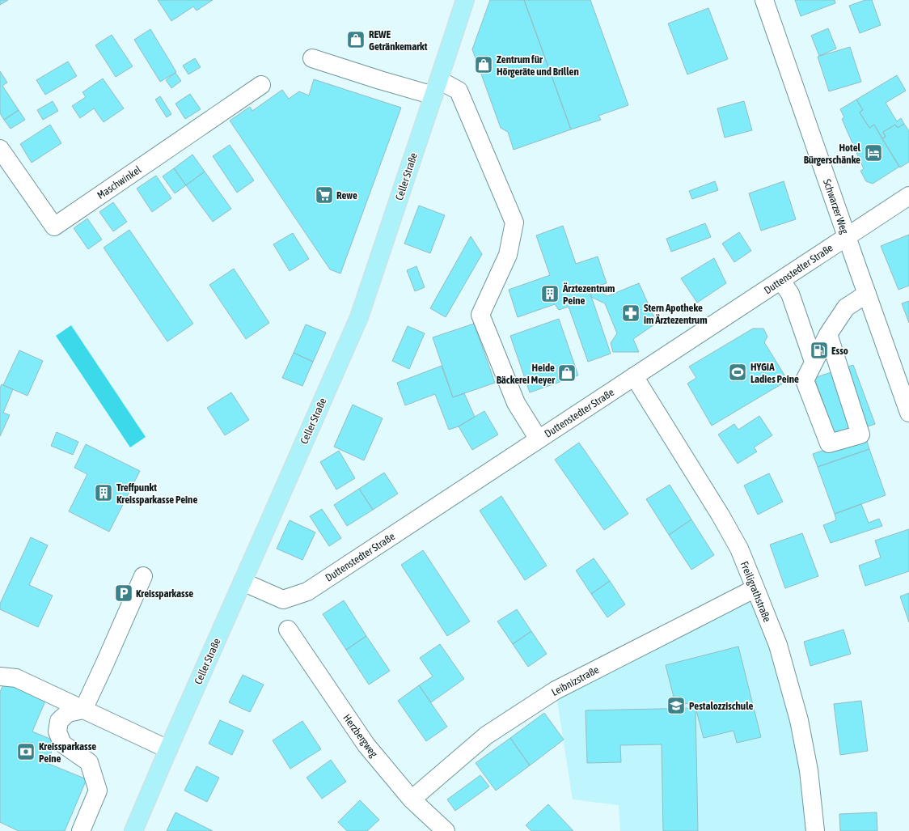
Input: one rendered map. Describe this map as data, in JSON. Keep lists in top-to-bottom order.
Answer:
{
  "streets": {
    "main road": ["Celler Straße"],
    "street": [
      "Maschwinkel",
      "Schwarzer Weg",
      "Duttenstedter Straße",
      "Freiligrathstraße",
      "Leibnizstraße",
      "Herzbergweg"
    ]
  },
  "crossings": [
    ["Celler Straße", "Duttenstedter Straße"],
    ["Schwarzer Weg", "Duttenstedter Straße"],
    ["Duttenstedter Straße", "Freiligrathstraße"],
    ["Freiligrathstraße", "Leibnizstraße"],
    ["Leibnizstraße", "Herzbergweg"]
  ],
  "places": {
    "shop": ["REWE Getränkemarkt", "Zentrum für Hörgeräte und Brillen", "Heide Bäckerei Meyer"],
    "hotel": ["Hotel Bürgerschänke"],
    "supermarket": ["Rewe"],
    "building": ["Ärztezentrum Peine", "Treffpunkt Kreissparkasse Peine"],
    "pharmacy": ["Stern Apotheke im Ärztezentrum"],
    "fuel station": ["Esso"],
    "sports": ["HYGIA Ladies Peine"],
    "parking": ["Kreissparkasse"],
    "school or university": ["Pestalozzischule"],
    "bank": ["Kreissparkasse Peine"]
  }
}
